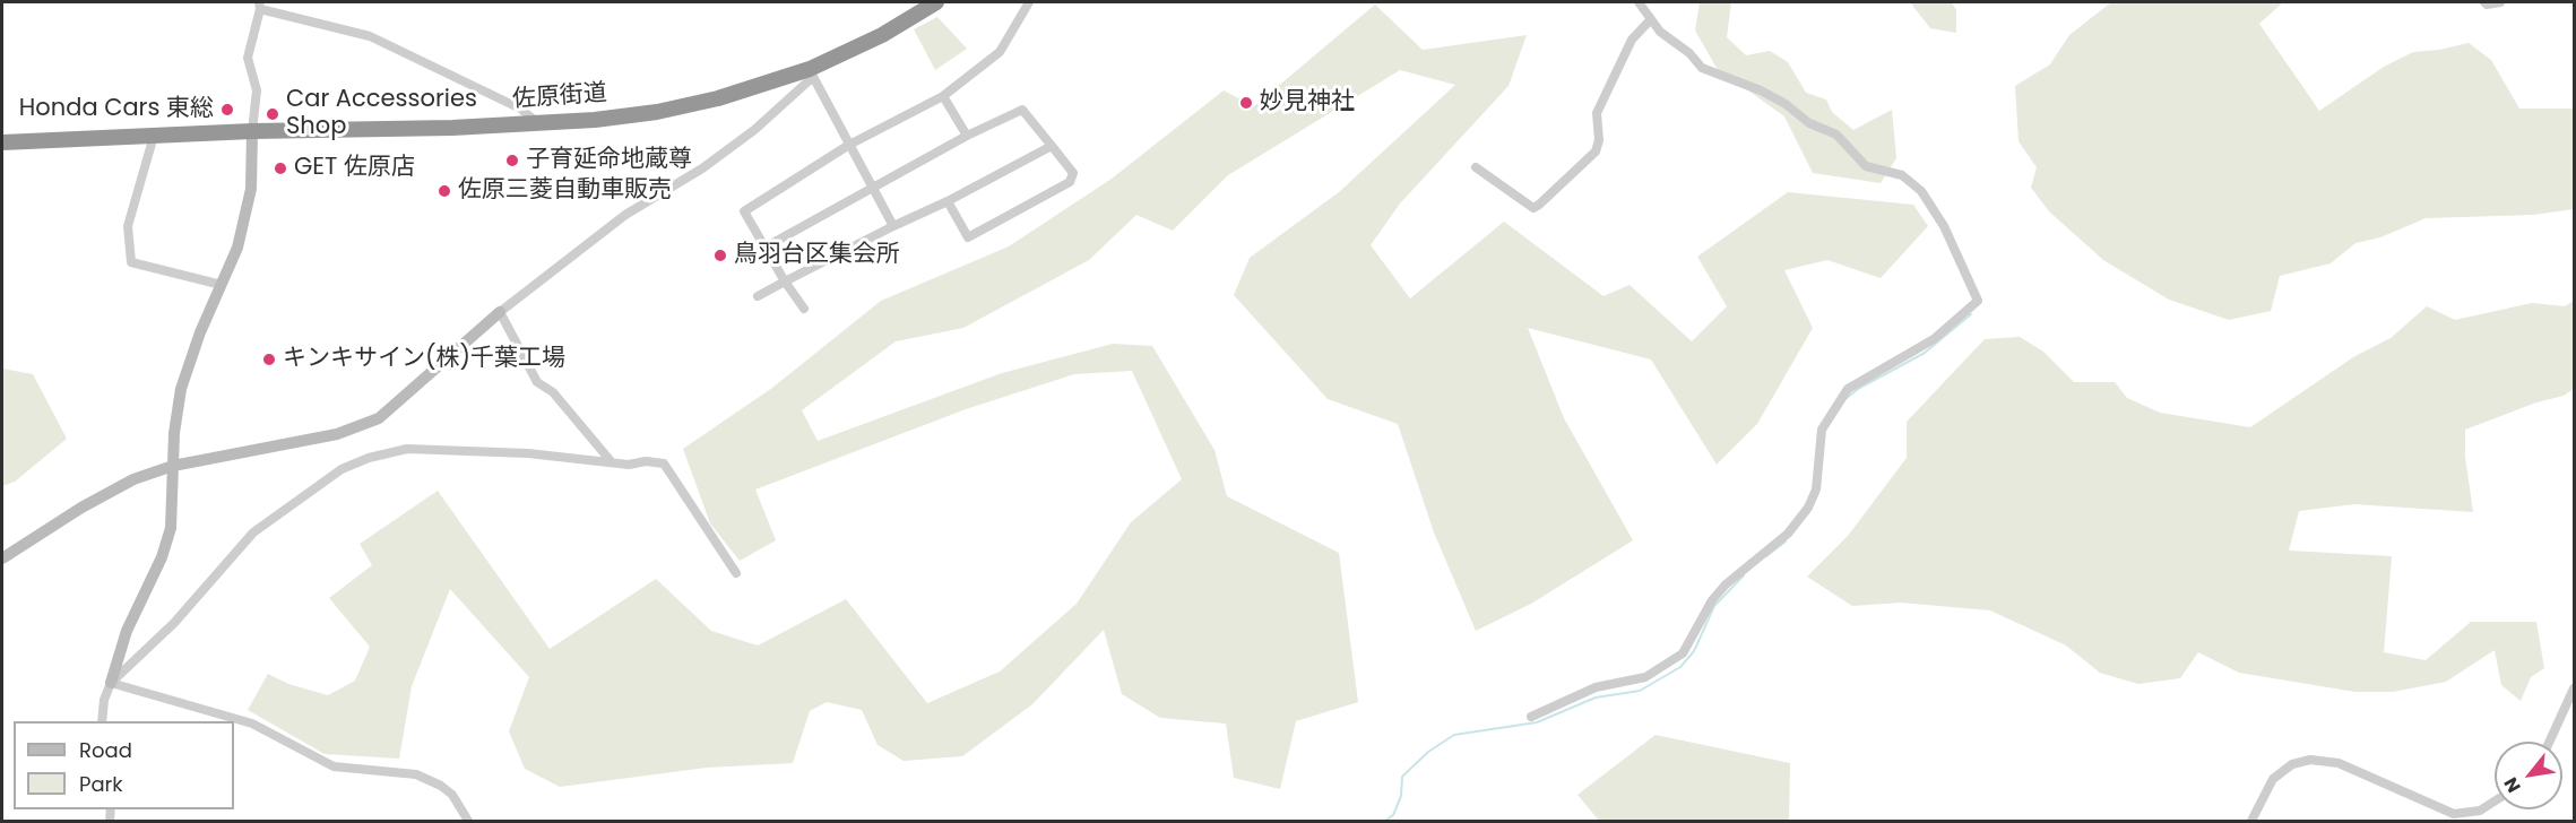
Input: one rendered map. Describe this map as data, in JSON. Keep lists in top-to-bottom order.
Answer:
{
  "streets": {
    "highway": ["佐原街道"]
  },
  "places": [
    "妙見神社",
    "Honda Cars 東総",
    "Car Accessories Shop",
    "子育延命地蔵尊",
    "GET 佐原店",
    "佐原三菱自動車販売",
    "鳥羽台区集会所",
    "キンキサイン(株)千葉工場"
  ],
  "legend": ["Road", "Park"],
  "north": "bottom left"
}
